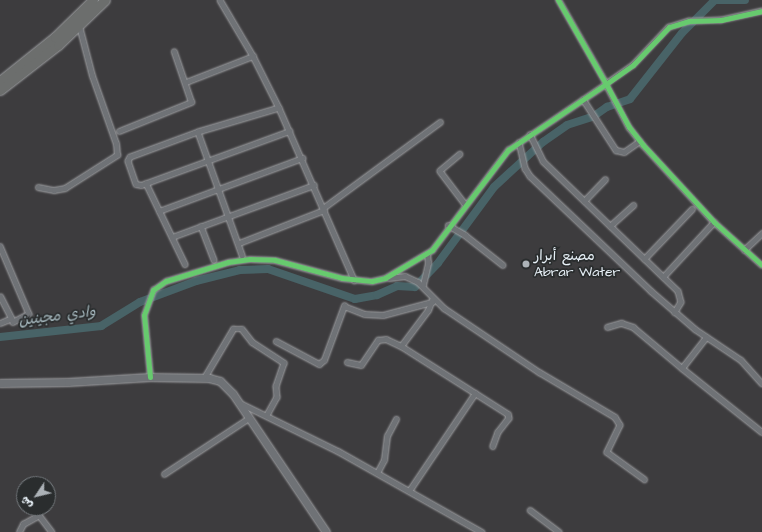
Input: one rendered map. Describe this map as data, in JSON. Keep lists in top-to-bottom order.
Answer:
{
  "water": ["وادي مجينين"],
  "places": ["مصنع أبرار Abrar Water"],
  "north": "bottom left"
}
